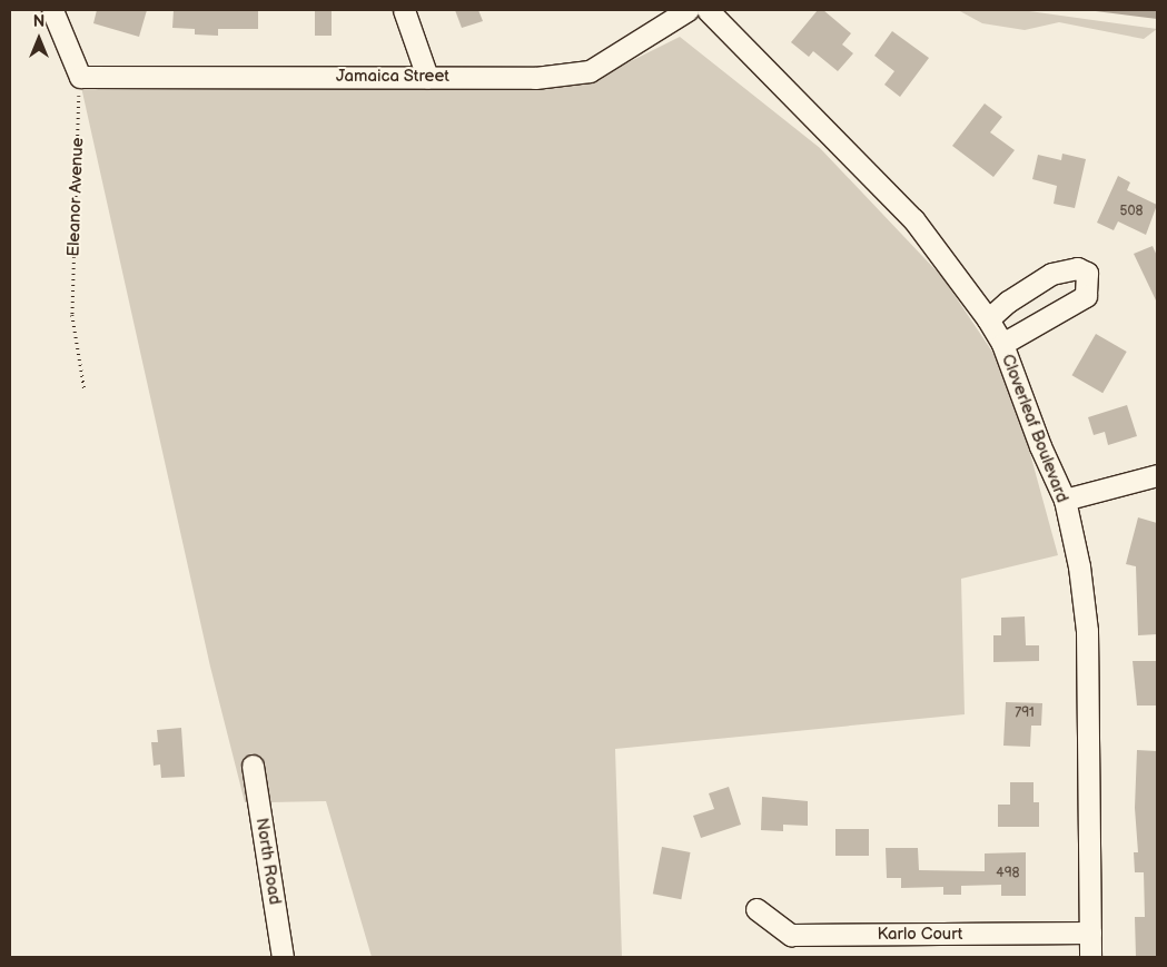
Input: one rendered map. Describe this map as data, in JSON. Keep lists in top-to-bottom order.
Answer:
{
  "streets": {
    "street": [
      "Jamaica Street",
      "Cloverleaf Boulevard",
      "North Road",
      "Karlo Court"
    ],
    "path": ["Eleanor Avenue"]
  },
  "crossings": [
    ["Jamaica Street", "Eleanor Avenue"],
    ["Cloverleaf Boulevard", "Karlo Court"]
  ],
  "house_numbers": ["508", "791", "498"],
  "north": "top"
}
